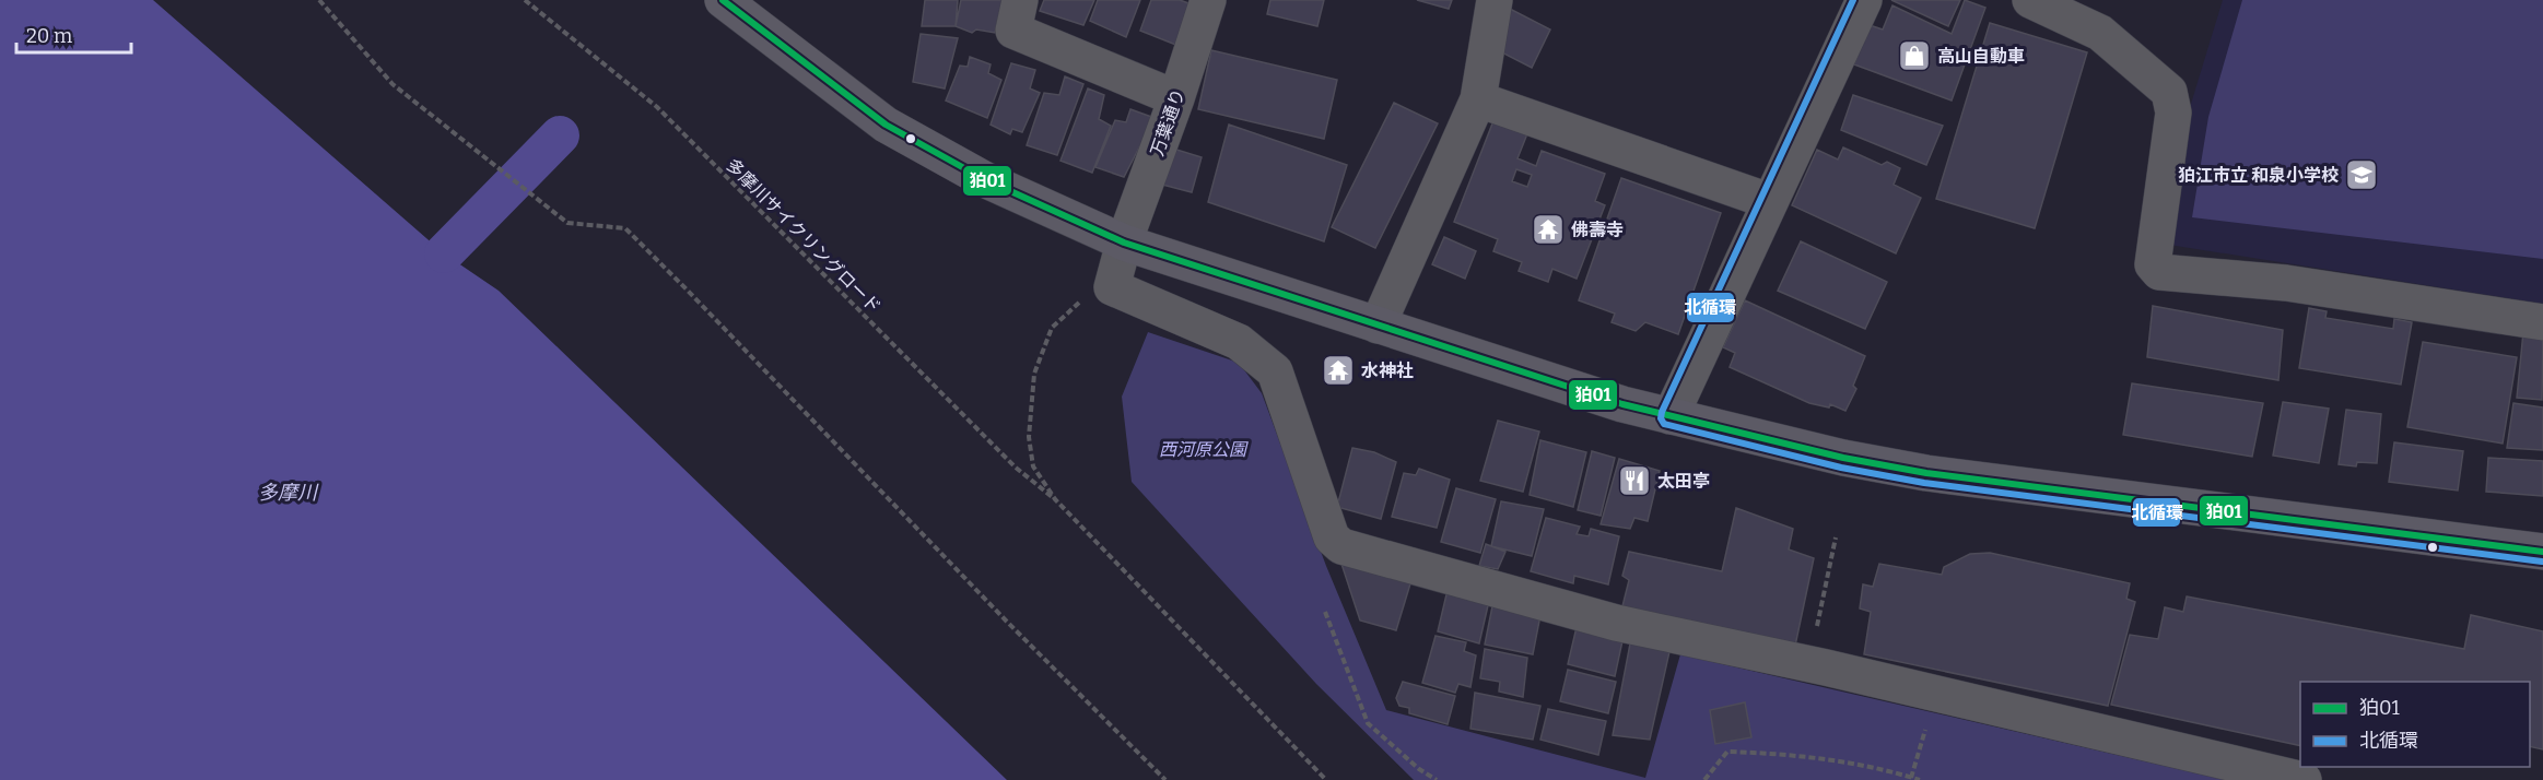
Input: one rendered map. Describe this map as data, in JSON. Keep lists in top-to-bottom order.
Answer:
{
  "streets": {
    "street": ["万葉通り"],
    "path": ["多摩川サイクリングロード"]
  },
  "water": ["多摩川"],
  "parks": ["西河原公園"],
  "places": {
    "shop": ["高山自動車"],
    "school or university": ["狛江市立 和泉小学校"],
    "temple": ["佛壽寺", "水神社"],
    "restaurant": ["太田亭"]
  },
  "lines": ["transit line 狛01", "transit line 北循環"],
  "legend": ["狛01", "北循環"],
  "scale_bar": "20 m"
}
